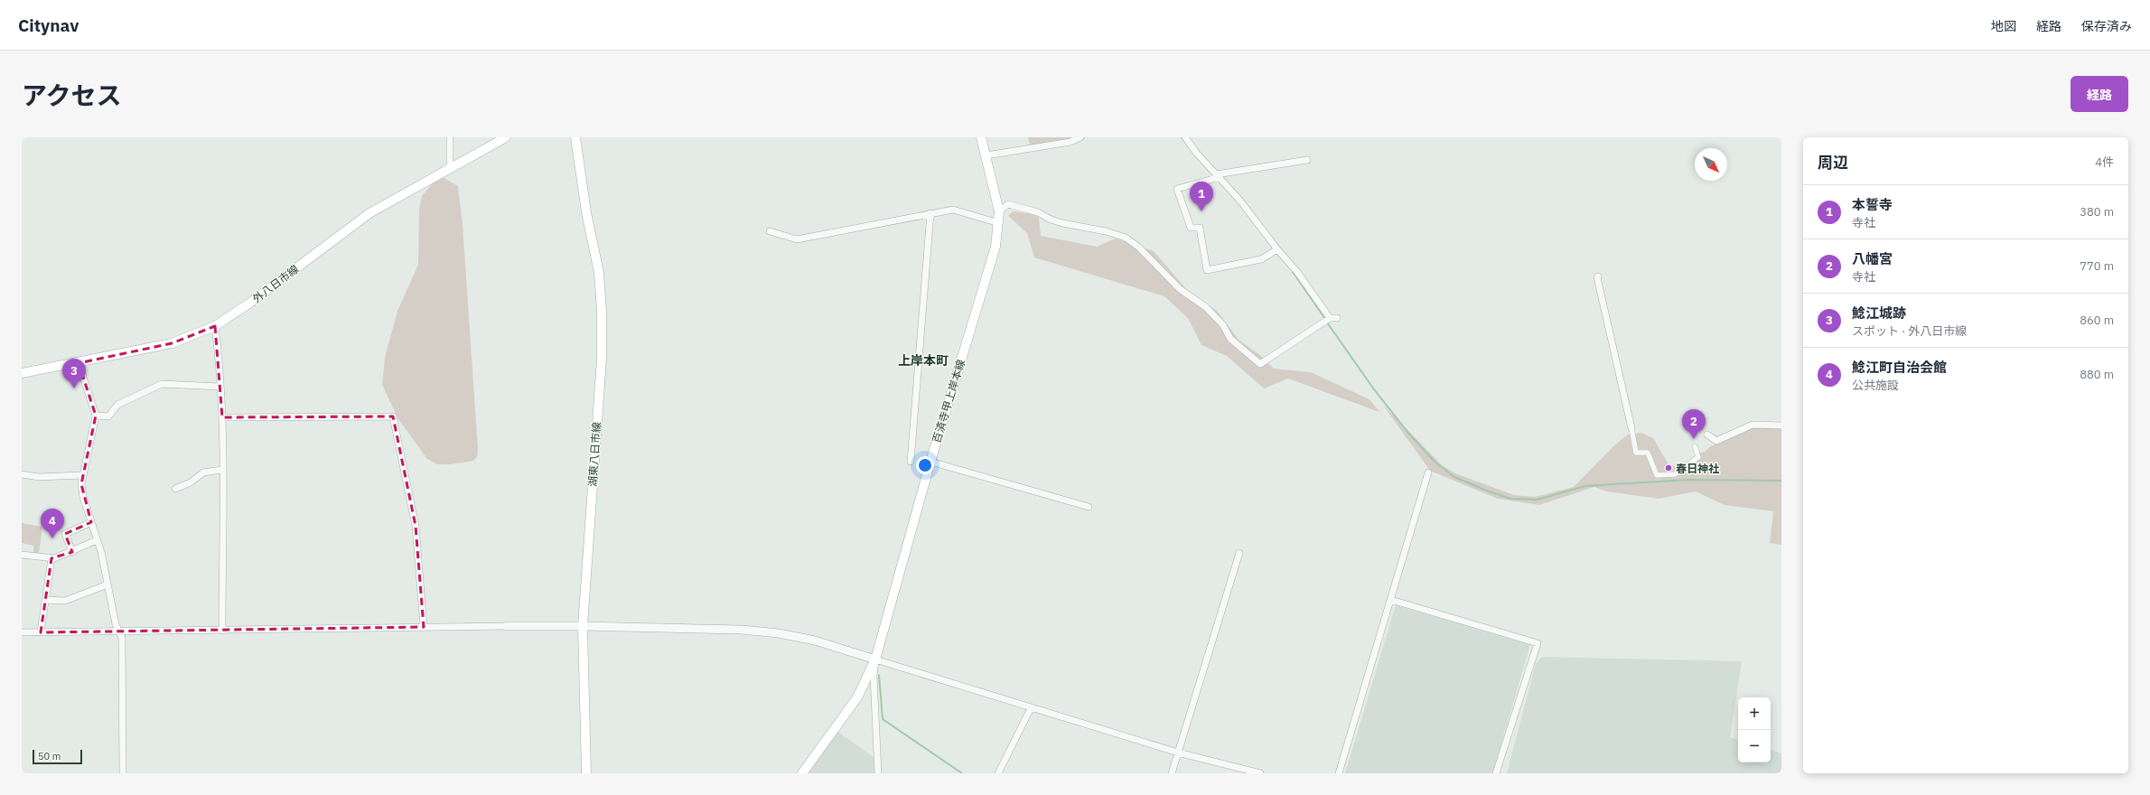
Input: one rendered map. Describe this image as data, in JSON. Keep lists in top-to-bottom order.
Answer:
{
  "streets": {
    "main road": ["外八日市線", "百済寺甲上岸本線", "湖東八日市線"]
  },
  "districts": ["上岸本町"],
  "places": ["春日神社"],
  "scale_bar": "50 m",
  "north": "bottom right",
  "page": {
    "header": "Citynav",
    "nav": ["地図", "経路", "保存済み"],
    "title": "アクセス",
    "buttons": "経路",
    "heading": ["周辺", "4件"],
    "pins": [
      "1",
      "3",
      "2",
      "4"
    ],
    "list": [
      {
        "mark": "1",
        "name": "本誓寺",
        "note": "寺社",
        "value": "380 m"
      },
      {
        "mark": "2",
        "name": "八幡宮",
        "note": "寺社",
        "value": "770 m"
      },
      {
        "mark": "3",
        "name": "鯰江城跡",
        "note": "スポット · 外八日市線",
        "value": "860 m"
      },
      {
        "mark": "4",
        "name": "鯰江町自治会館",
        "note": "公共施設",
        "value": "880 m"
      }
    ],
    "map_buttons": ["+", "−"],
    "scale": "50 m"
  }
}
